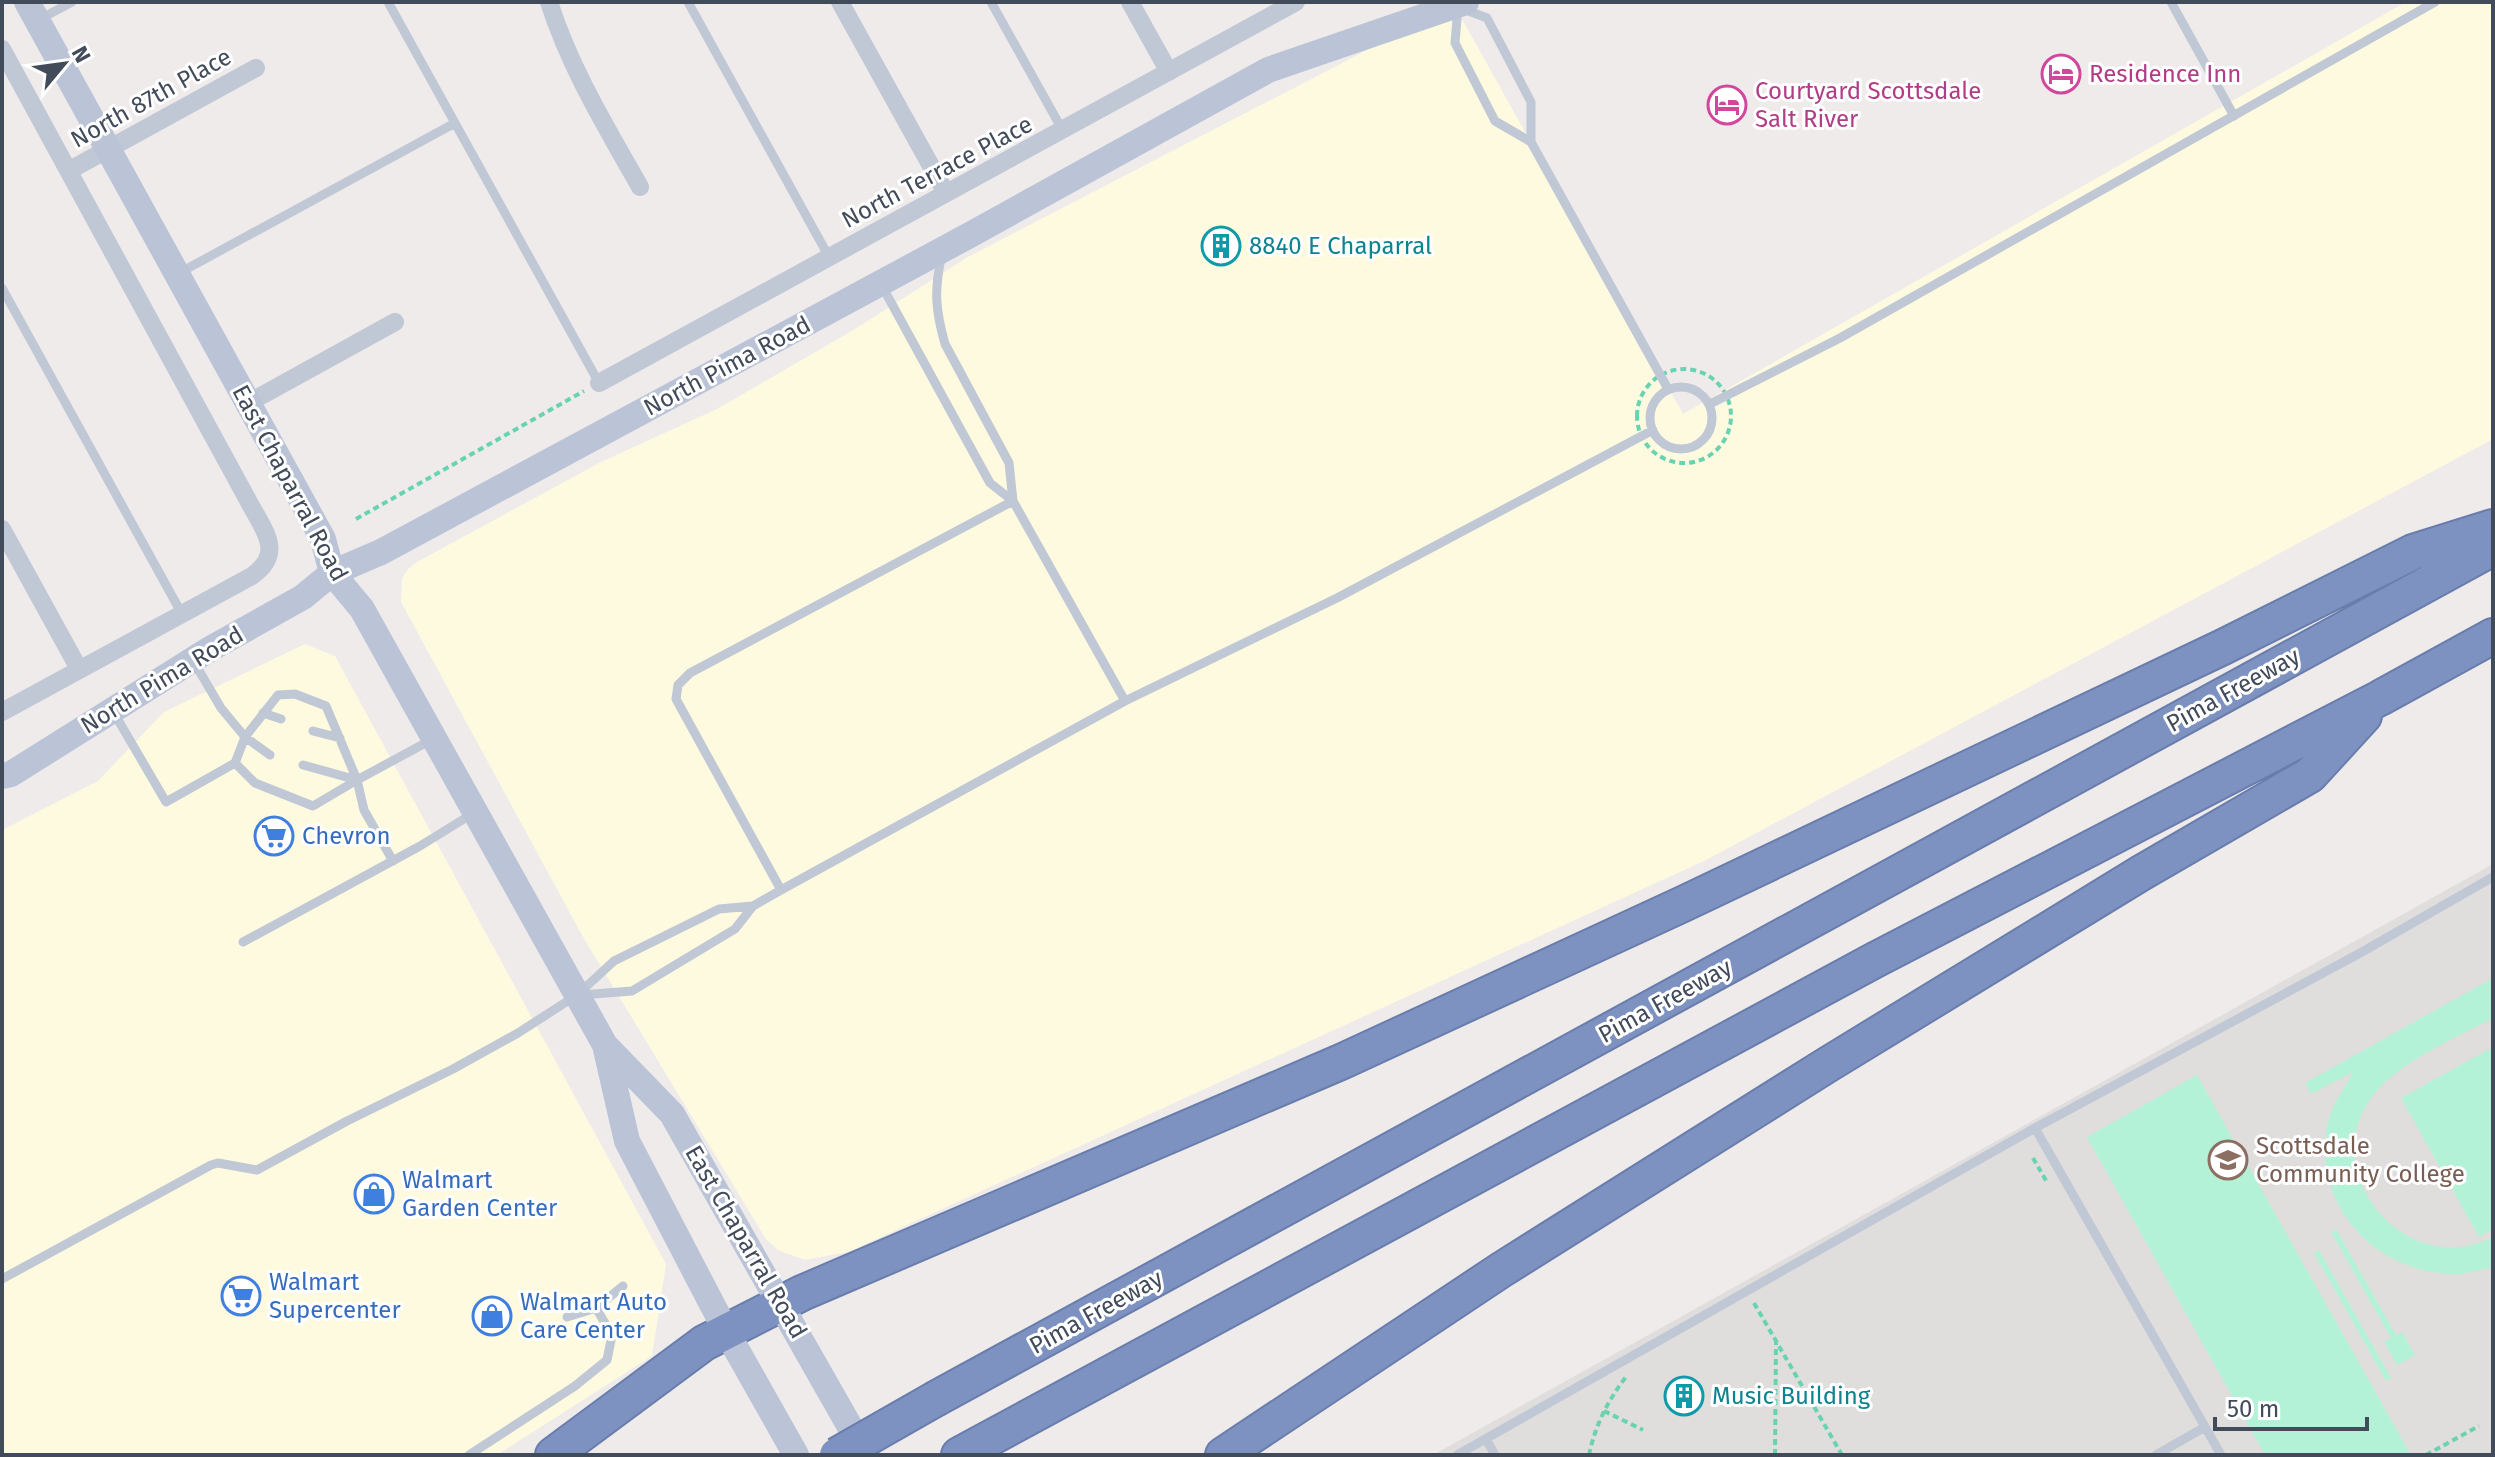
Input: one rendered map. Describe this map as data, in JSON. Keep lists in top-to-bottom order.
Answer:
{
  "streets": {
    "highway": ["Pima Freeway"],
    "main road": ["North Pima Road", "East Chaparral Road"],
    "street": ["North 87th Place", "North Terrace Place"]
  },
  "crossings": [
    ["North 87th Place", "East Chaparral Road"],
    ["North Pima Road", "East Chaparral Road"]
  ],
  "places": {
    "hotel": ["Residence Inn", "Courtyard Scottsdale Salt River"],
    "building": ["8840 E Chaparral", "Music Building"],
    "supermarket": ["Chevron", "Walmart Supercenter"],
    "school or university": ["Scottsdale Community College"],
    "shop": ["Walmart Garden Center", "Walmart Auto Care Center"]
  },
  "scale_bar": "50 m",
  "north": "top right"
}
